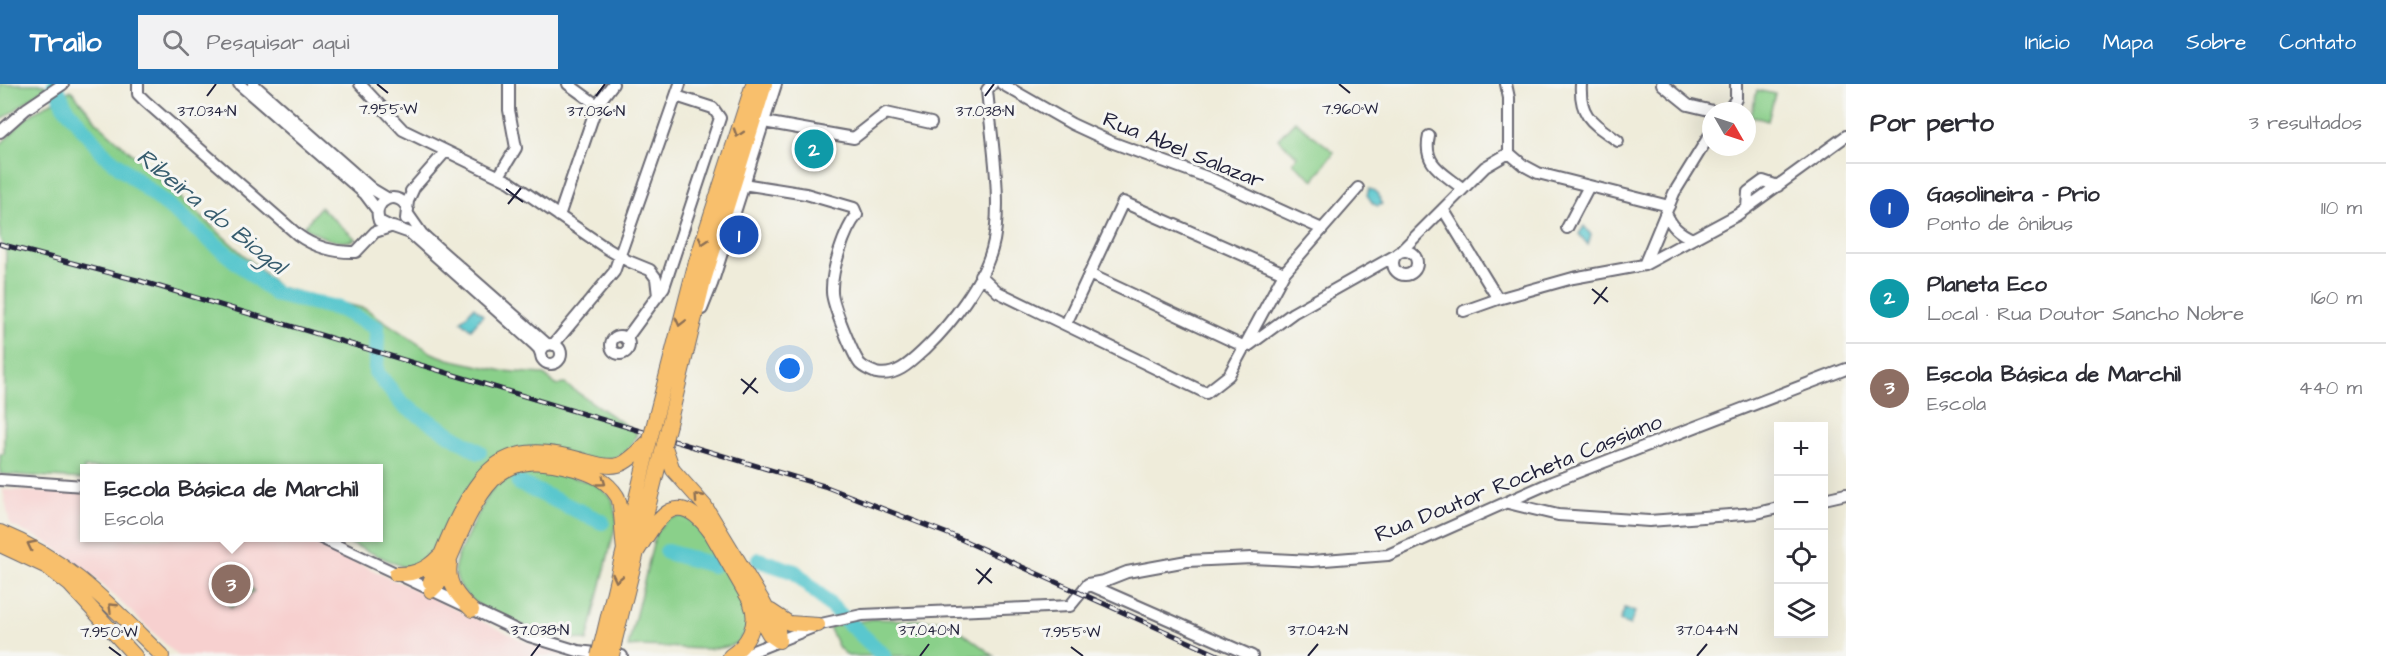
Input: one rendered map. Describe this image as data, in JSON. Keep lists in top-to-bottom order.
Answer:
{
  "streets": {
    "street": ["Rua Abel Salazar", "Rua Doutor Rocheta Cassiano"]
  },
  "water": ["Ribeira do Biogal"],
  "north": "bottom right",
  "page": {
    "header": "Trailo",
    "search": "Pesquisar aqui",
    "nav": [
      "Início",
      "Mapa",
      "Sobre",
      "Contato"
    ],
    "heading": ["Por perto", "3 resultados"],
    "pins": ["2", "1", "3"],
    "list": [
      {
        "mark": "1",
        "name": "Gasolineira - Prio",
        "note": "Ponto de ônibus",
        "value": "110 m"
      },
      {
        "mark": "2",
        "name": "Planeta Eco",
        "note": "Local · Rua Doutor Sancho Nobre",
        "value": "160 m"
      },
      {
        "mark": "3",
        "name": "Escola Básica de Marchil",
        "note": "Escola",
        "value": "440 m"
      }
    ],
    "map_buttons": ["+", "−"],
    "popup": ["Escola Básica de Marchil", "Escola"]
  },
  "coordinates": [
    "7.955°W",
    "7.960°W",
    "37.034°N",
    "37.036°N",
    "37.038°N",
    "37.040°N",
    "37.042°N",
    "37.044°N",
    "7.950°W"
  ]
}
